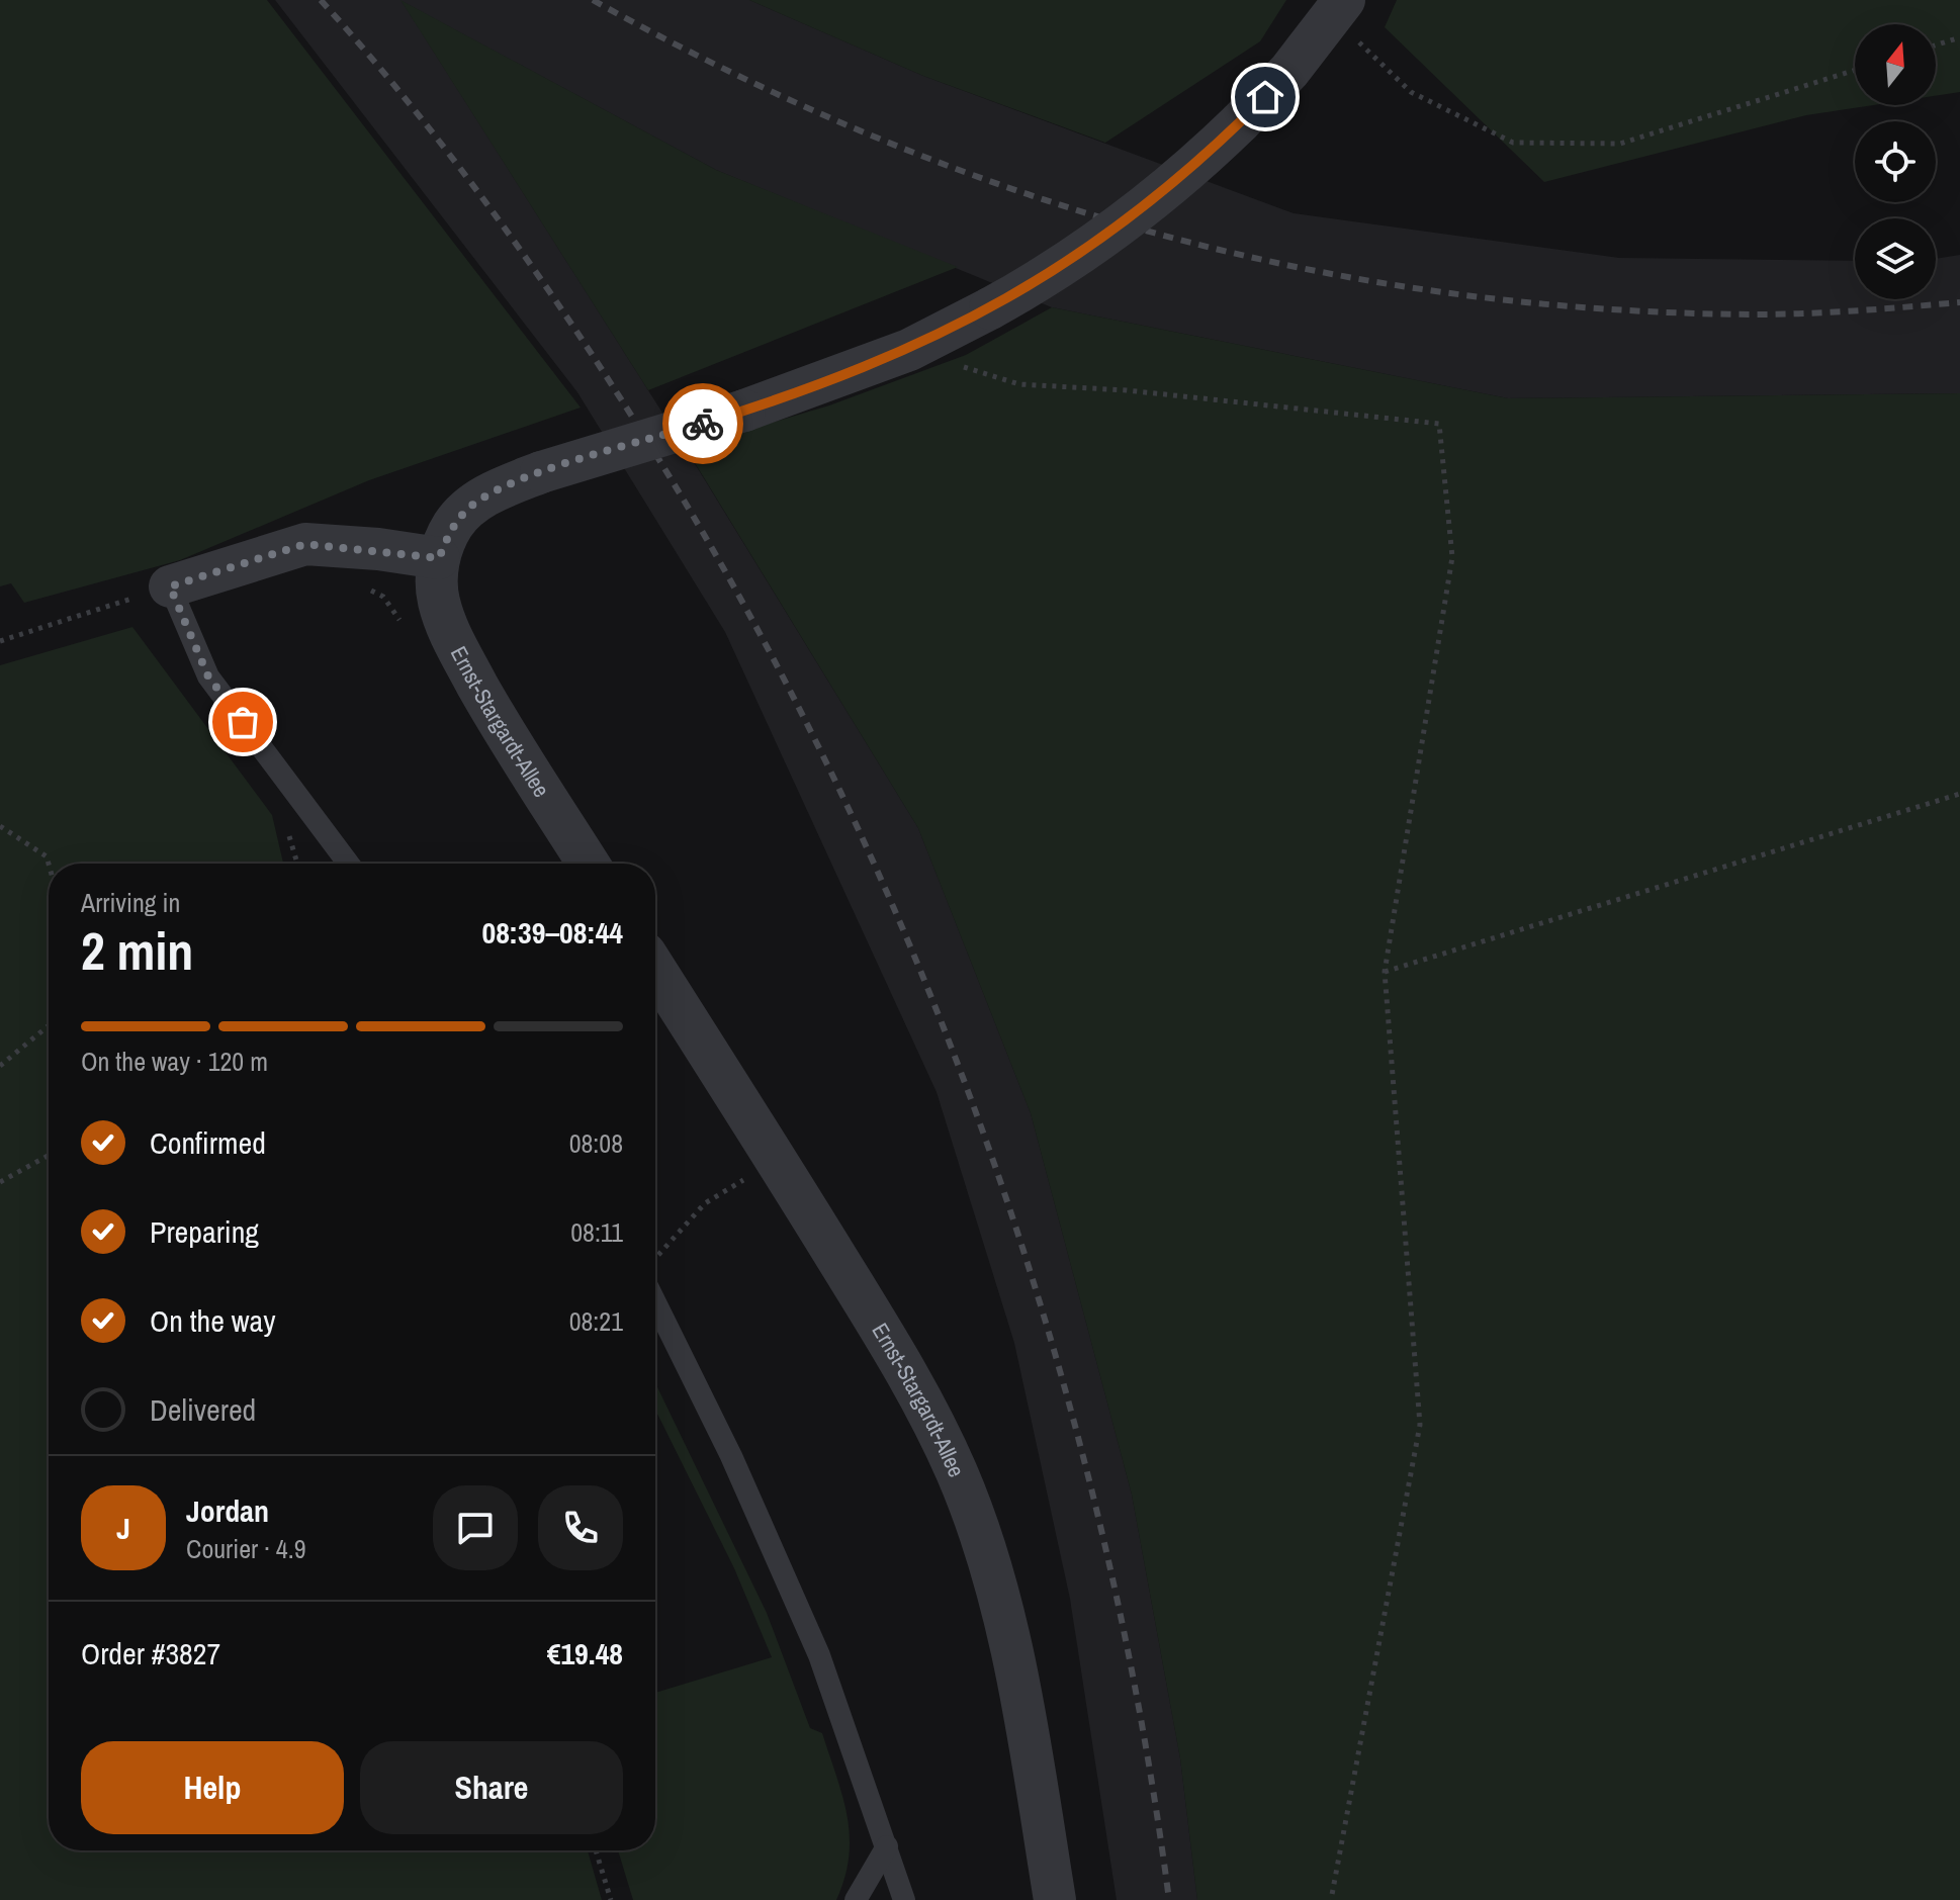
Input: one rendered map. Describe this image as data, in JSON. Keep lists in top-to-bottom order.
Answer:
{
  "streets": {
    "street": ["Ernst-Stargardt-Allee"]
  },
  "north": "top",
  "page": {
    "heading": ["2 min", "Arriving in", "08:39–08:44"],
    "panel": [
      "Jordan",
      "Courier · 4.9",
      "Order #3827",
      "€19.48"
    ],
    "bar": "On the way · 120 m",
    "list": [
      ["Confirmed", "08:08"],
      ["Preparing", "08:11"],
      ["On the way", "08:21"],
      "Delivered"
    ],
    "round": "J",
    "buttons": ["Help", "Share"]
  }
}
